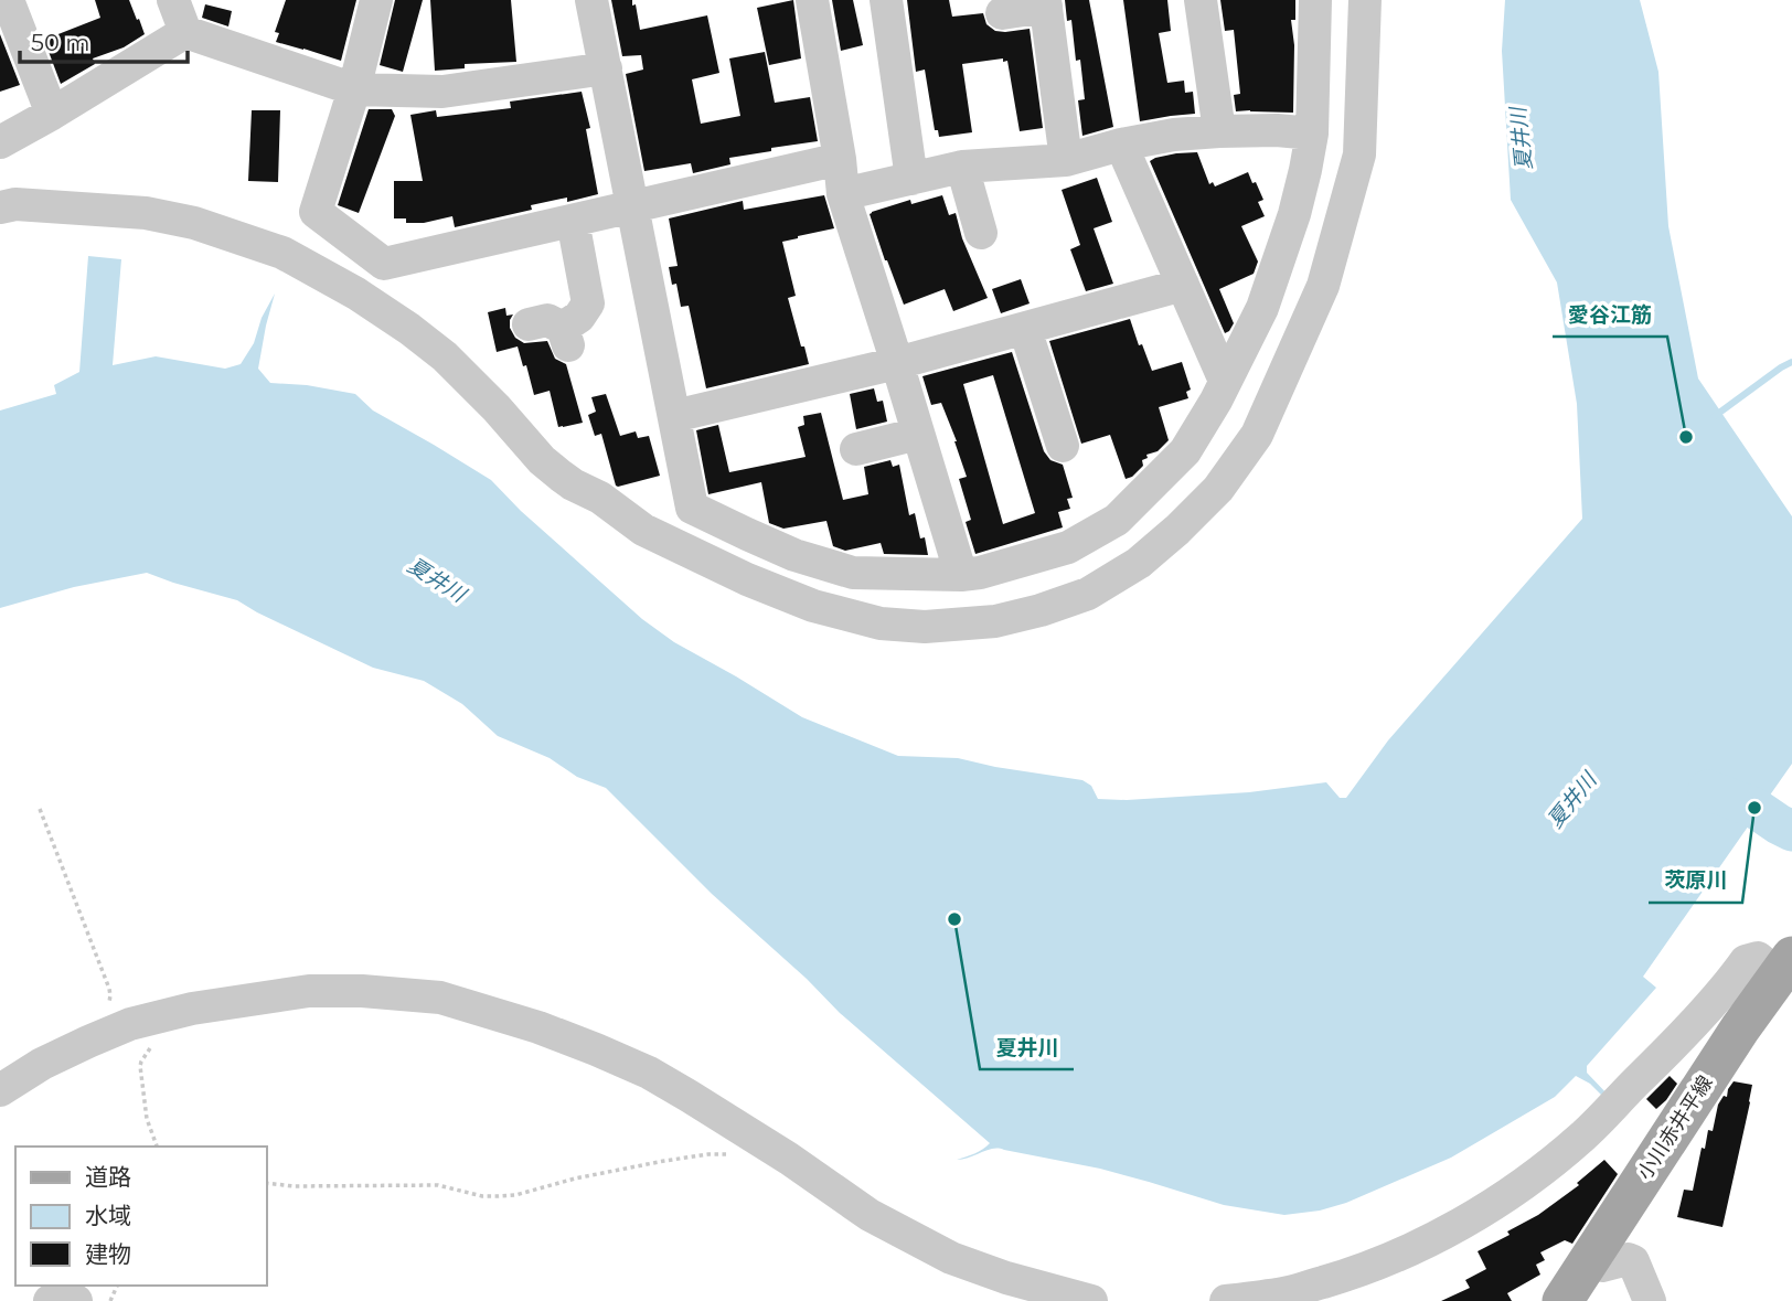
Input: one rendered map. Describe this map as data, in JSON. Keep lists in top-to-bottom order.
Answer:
{
  "streets": {
    "main road": ["小川赤井平線"]
  },
  "water": ["夏井川"],
  "places": ["愛谷江筋", "茨原川", "夏井川"],
  "legend": ["道路", "水域", "建物"],
  "scale_bar": "50 m"
}
